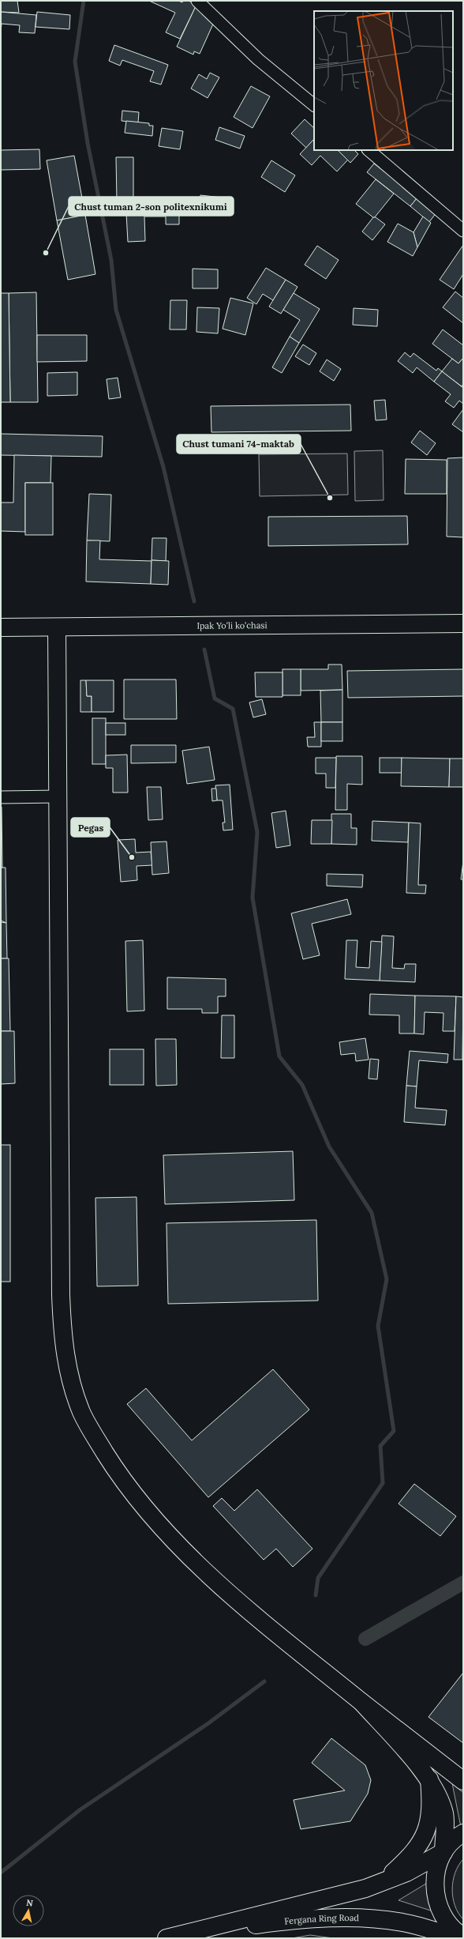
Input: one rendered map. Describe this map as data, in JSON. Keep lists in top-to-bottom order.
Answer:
{
  "streets": {
    "main road": ["Ipak Yo'li ko'chasi", "Fergana Ring Road"]
  },
  "places": ["Chust tuman 2-son politexnikumi", "Chust tumani 74-maktab", "Pegas"],
  "north": "top"
}
